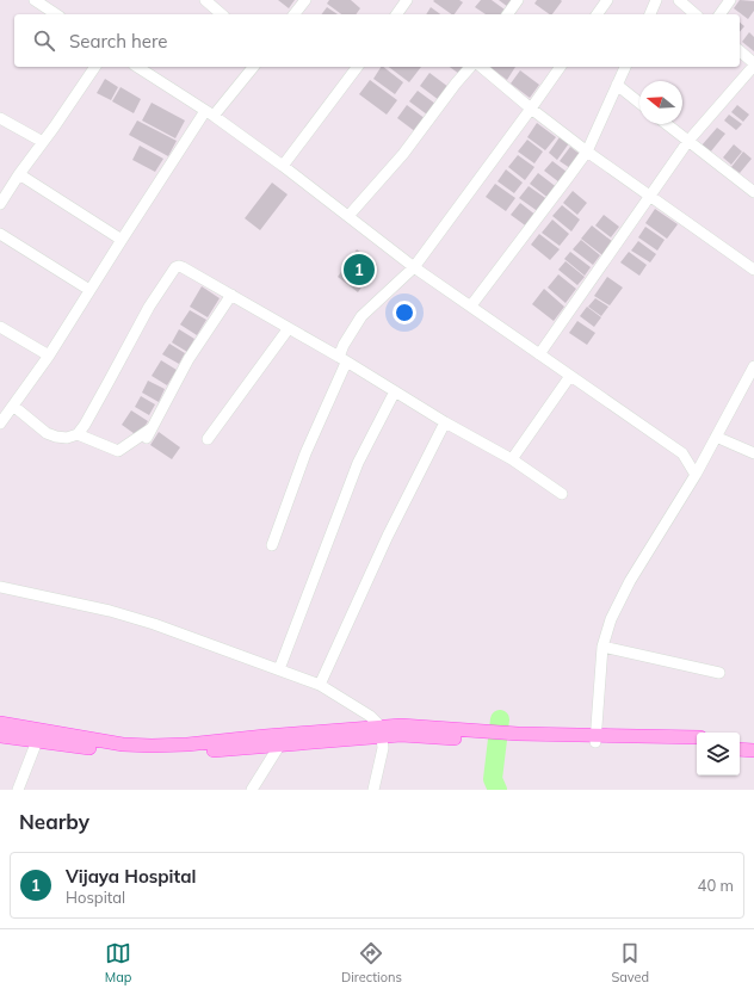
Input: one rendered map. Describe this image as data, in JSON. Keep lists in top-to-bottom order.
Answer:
{
  "north": "left",
  "page": {
    "search": "Search here",
    "pins": "1",
    "heading": "Nearby",
    "list": [
      {
        "mark": "1",
        "name": "Vijaya Hospital",
        "note": "Hospital",
        "value": "40 m"
      }
    ],
    "nav": ["Map", "Directions", "Saved"]
  }
}
